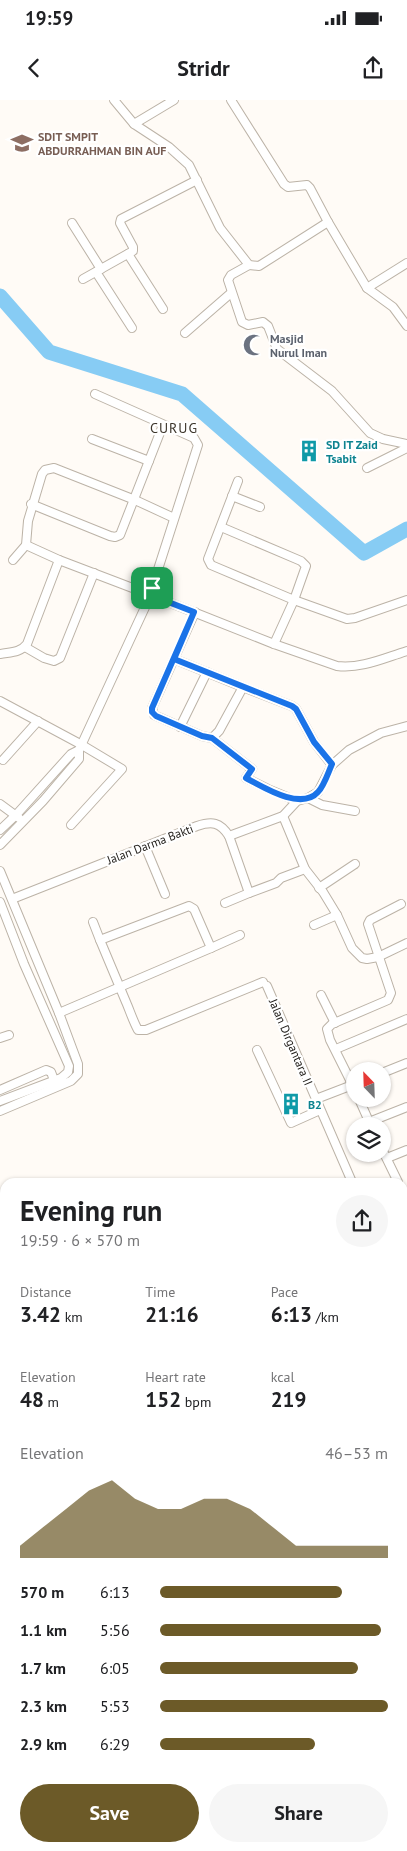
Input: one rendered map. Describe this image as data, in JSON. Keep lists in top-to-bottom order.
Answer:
{
  "streets": {
    "street": ["Jalan Darma Bakti", "Jalan Dirgantara II"]
  },
  "districts": ["CURUG"],
  "places": {
    "school or university": ["SDIT SMPIT ABDURRAHMAN BIN AUF"],
    "mosque": ["Masjid Nurul Iman"],
    "building": ["SD IT Zaid Tsabit", "B2"]
  },
  "north": "top left",
  "page": {
    "status": "19:59",
    "header": "Stridr",
    "heading": ["Evening run", "19:59 · 6 × 570 m"],
    "stats": [
      ["Distance", "3.42 km"],
      ["Time", "21:16"],
      ["Pace", "6:13 /km"],
      ["Elevation", "48 m"],
      ["Heart rate", "152 bpm"],
      ["kcal", "219"]
    ],
    "chart": ["Elevation", "46–53 m"],
    "list": [
      {
        "name": "570 m",
        "note": "6:13"
      },
      {
        "name": "1.1 km",
        "note": "5:56"
      },
      {
        "name": "1.7 km",
        "note": "6:05"
      },
      {
        "name": "2.3 km",
        "note": "5:53"
      },
      {
        "name": "2.9 km",
        "note": "6:29"
      }
    ],
    "buttons": ["Save", "Share"]
  }
}
